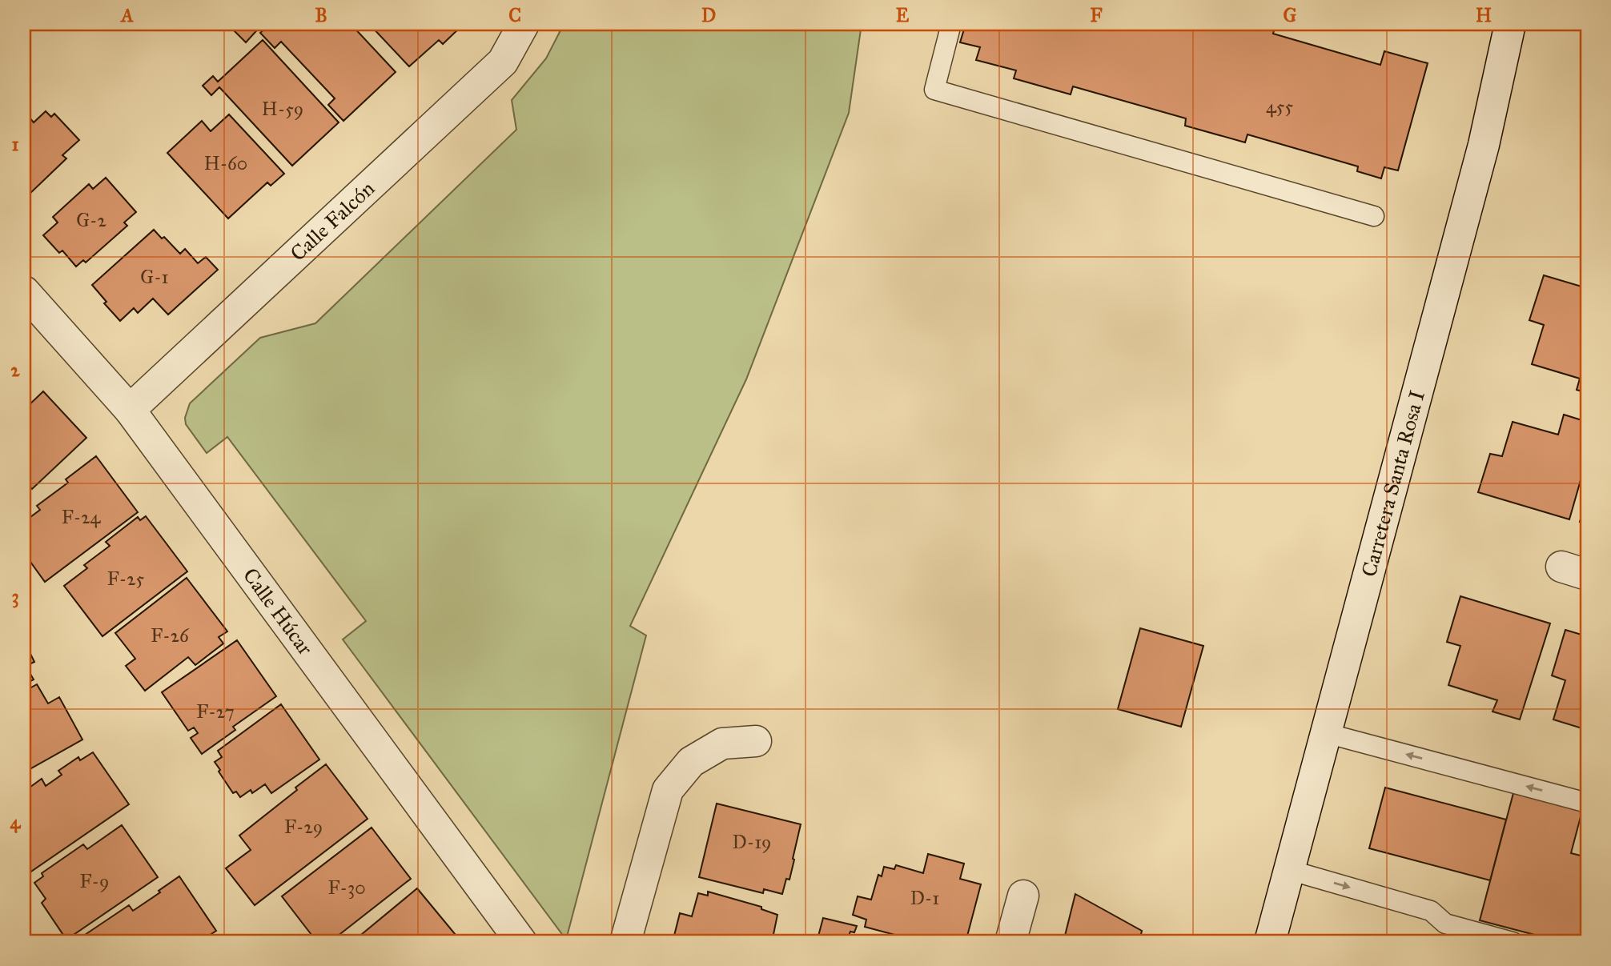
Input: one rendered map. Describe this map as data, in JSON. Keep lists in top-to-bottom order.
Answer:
{
  "streets": {
    "street": ["Calle Falcón", "Carretera Santa Rosa I", "Calle Húcar"]
  },
  "crossings": [
    ["Calle Falcón", "Calle Húcar"]
  ],
  "house_numbers": [
    "455",
    "H-59",
    "H-60",
    "G-2",
    "G-1",
    "F-24",
    "F-25",
    "F-26",
    "F-27",
    "F-29",
    "D-19",
    "F-9",
    "F-30",
    "D-1"
  ],
  "grid": {
    "columns": [
      "A",
      "B",
      "C",
      "D",
      "E",
      "F",
      "G",
      "H"
    ],
    "rows": [
      "1",
      "2",
      "3",
      "4"
    ]
  }
}
